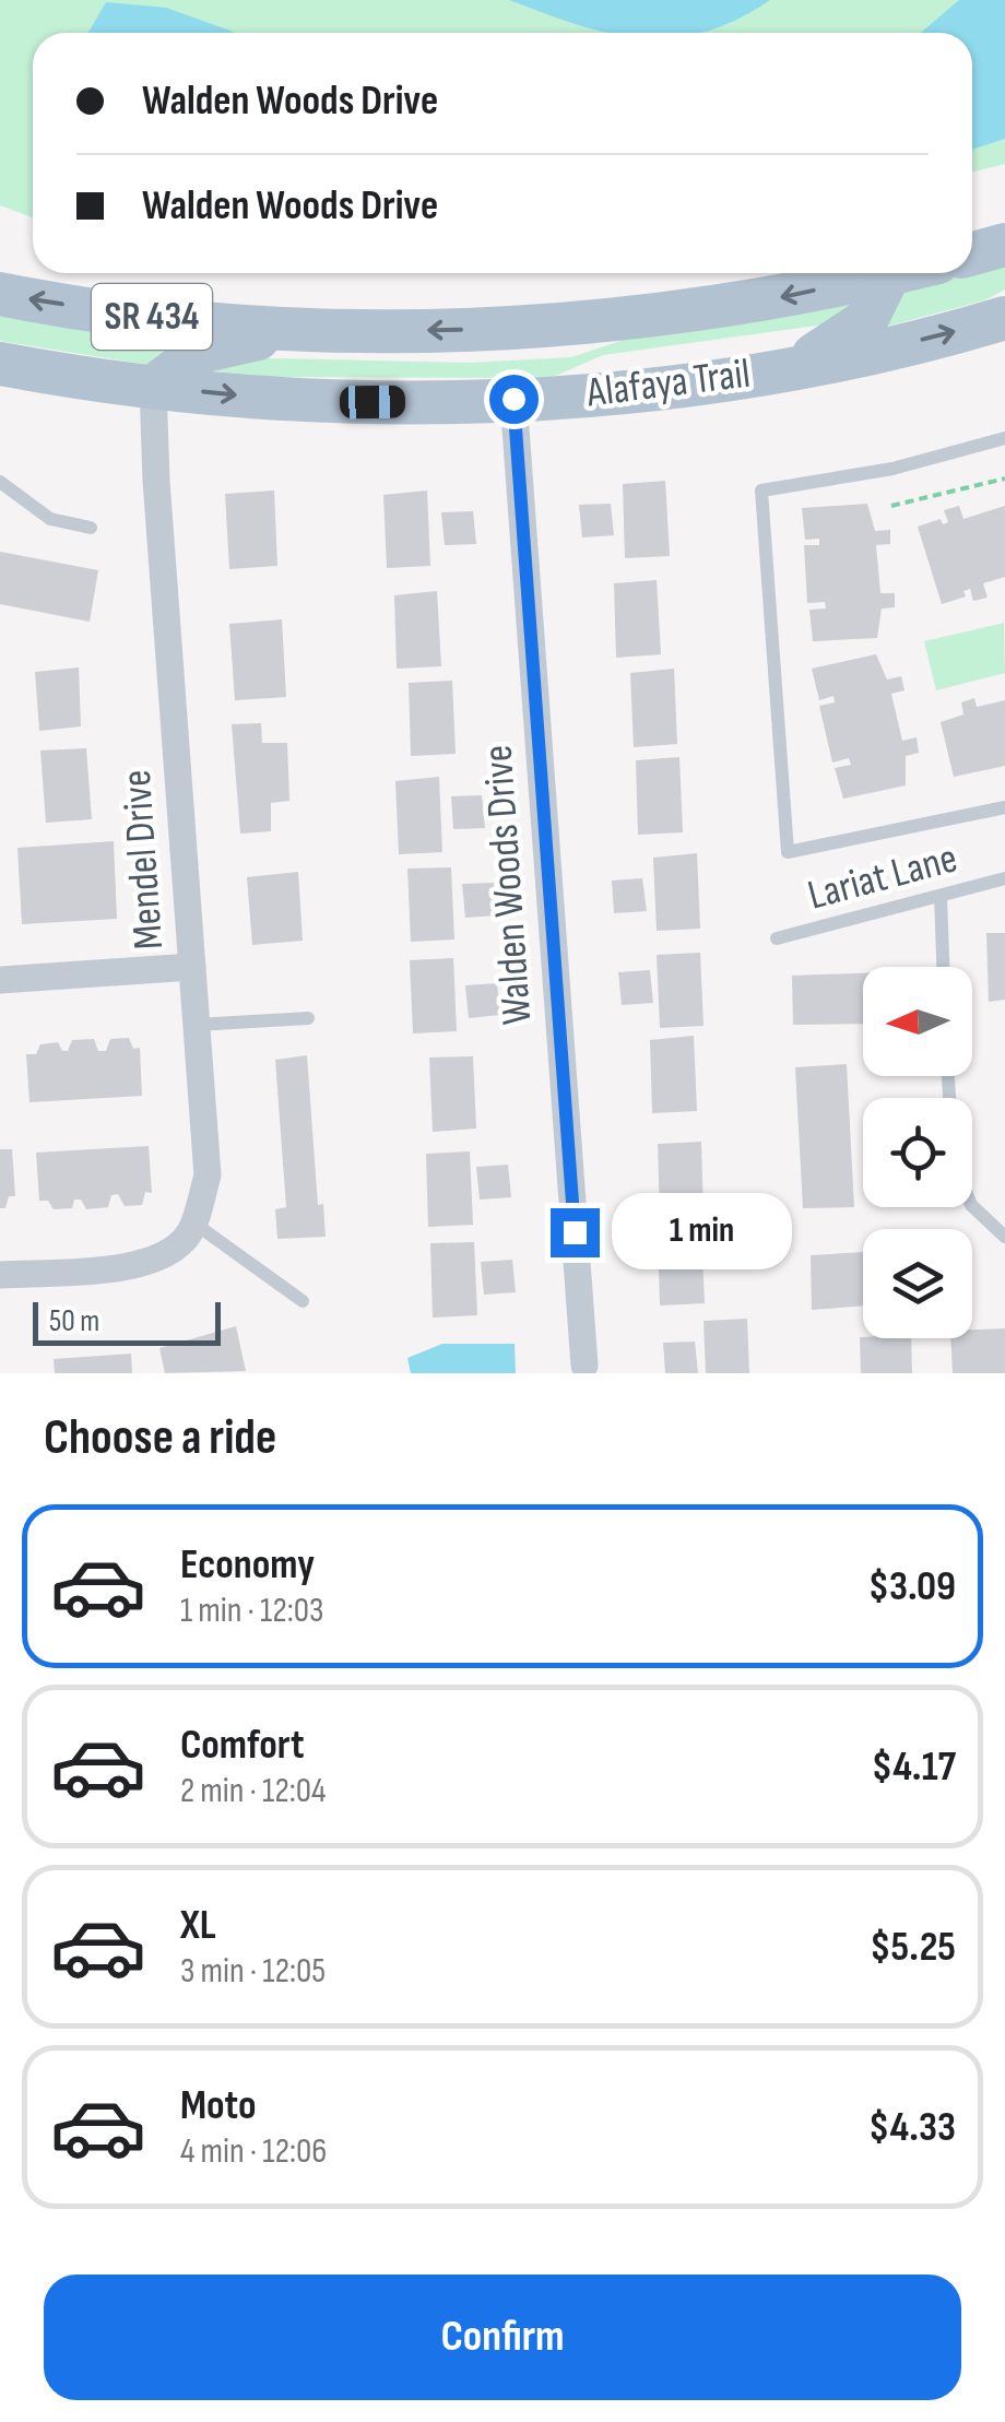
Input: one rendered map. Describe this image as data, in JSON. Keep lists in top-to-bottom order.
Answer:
{
  "streets": {
    "main road": ["SR 434", "Alafaya Trail"],
    "street": ["Mendel Drive", "Walden Woods Drive"],
    "lane": ["Lariat Lane"]
  },
  "crossings": [
    ["Alafaya Trail", "Mendel Drive"],
    ["Alafaya Trail", "Walden Woods Drive"]
  ],
  "scale_bar": "50 m",
  "north": "left",
  "page": {
    "banner": ["Walden Woods Drive", "Walden Woods Drive"],
    "bubble": "1 min",
    "scale": "50 m",
    "heading": "Choose a ride",
    "list": [
      {
        "name": "Economy",
        "note": "1 min · 12:03",
        "value": "$3.09"
      },
      {
        "name": "Comfort",
        "note": "2 min · 12:04",
        "value": "$4.17"
      },
      {
        "name": "XL",
        "note": "3 min · 12:05",
        "value": "$5.25"
      },
      {
        "name": "Moto",
        "note": "4 min · 12:06",
        "value": "$4.33"
      }
    ],
    "buttons": "Confirm"
  }
}
